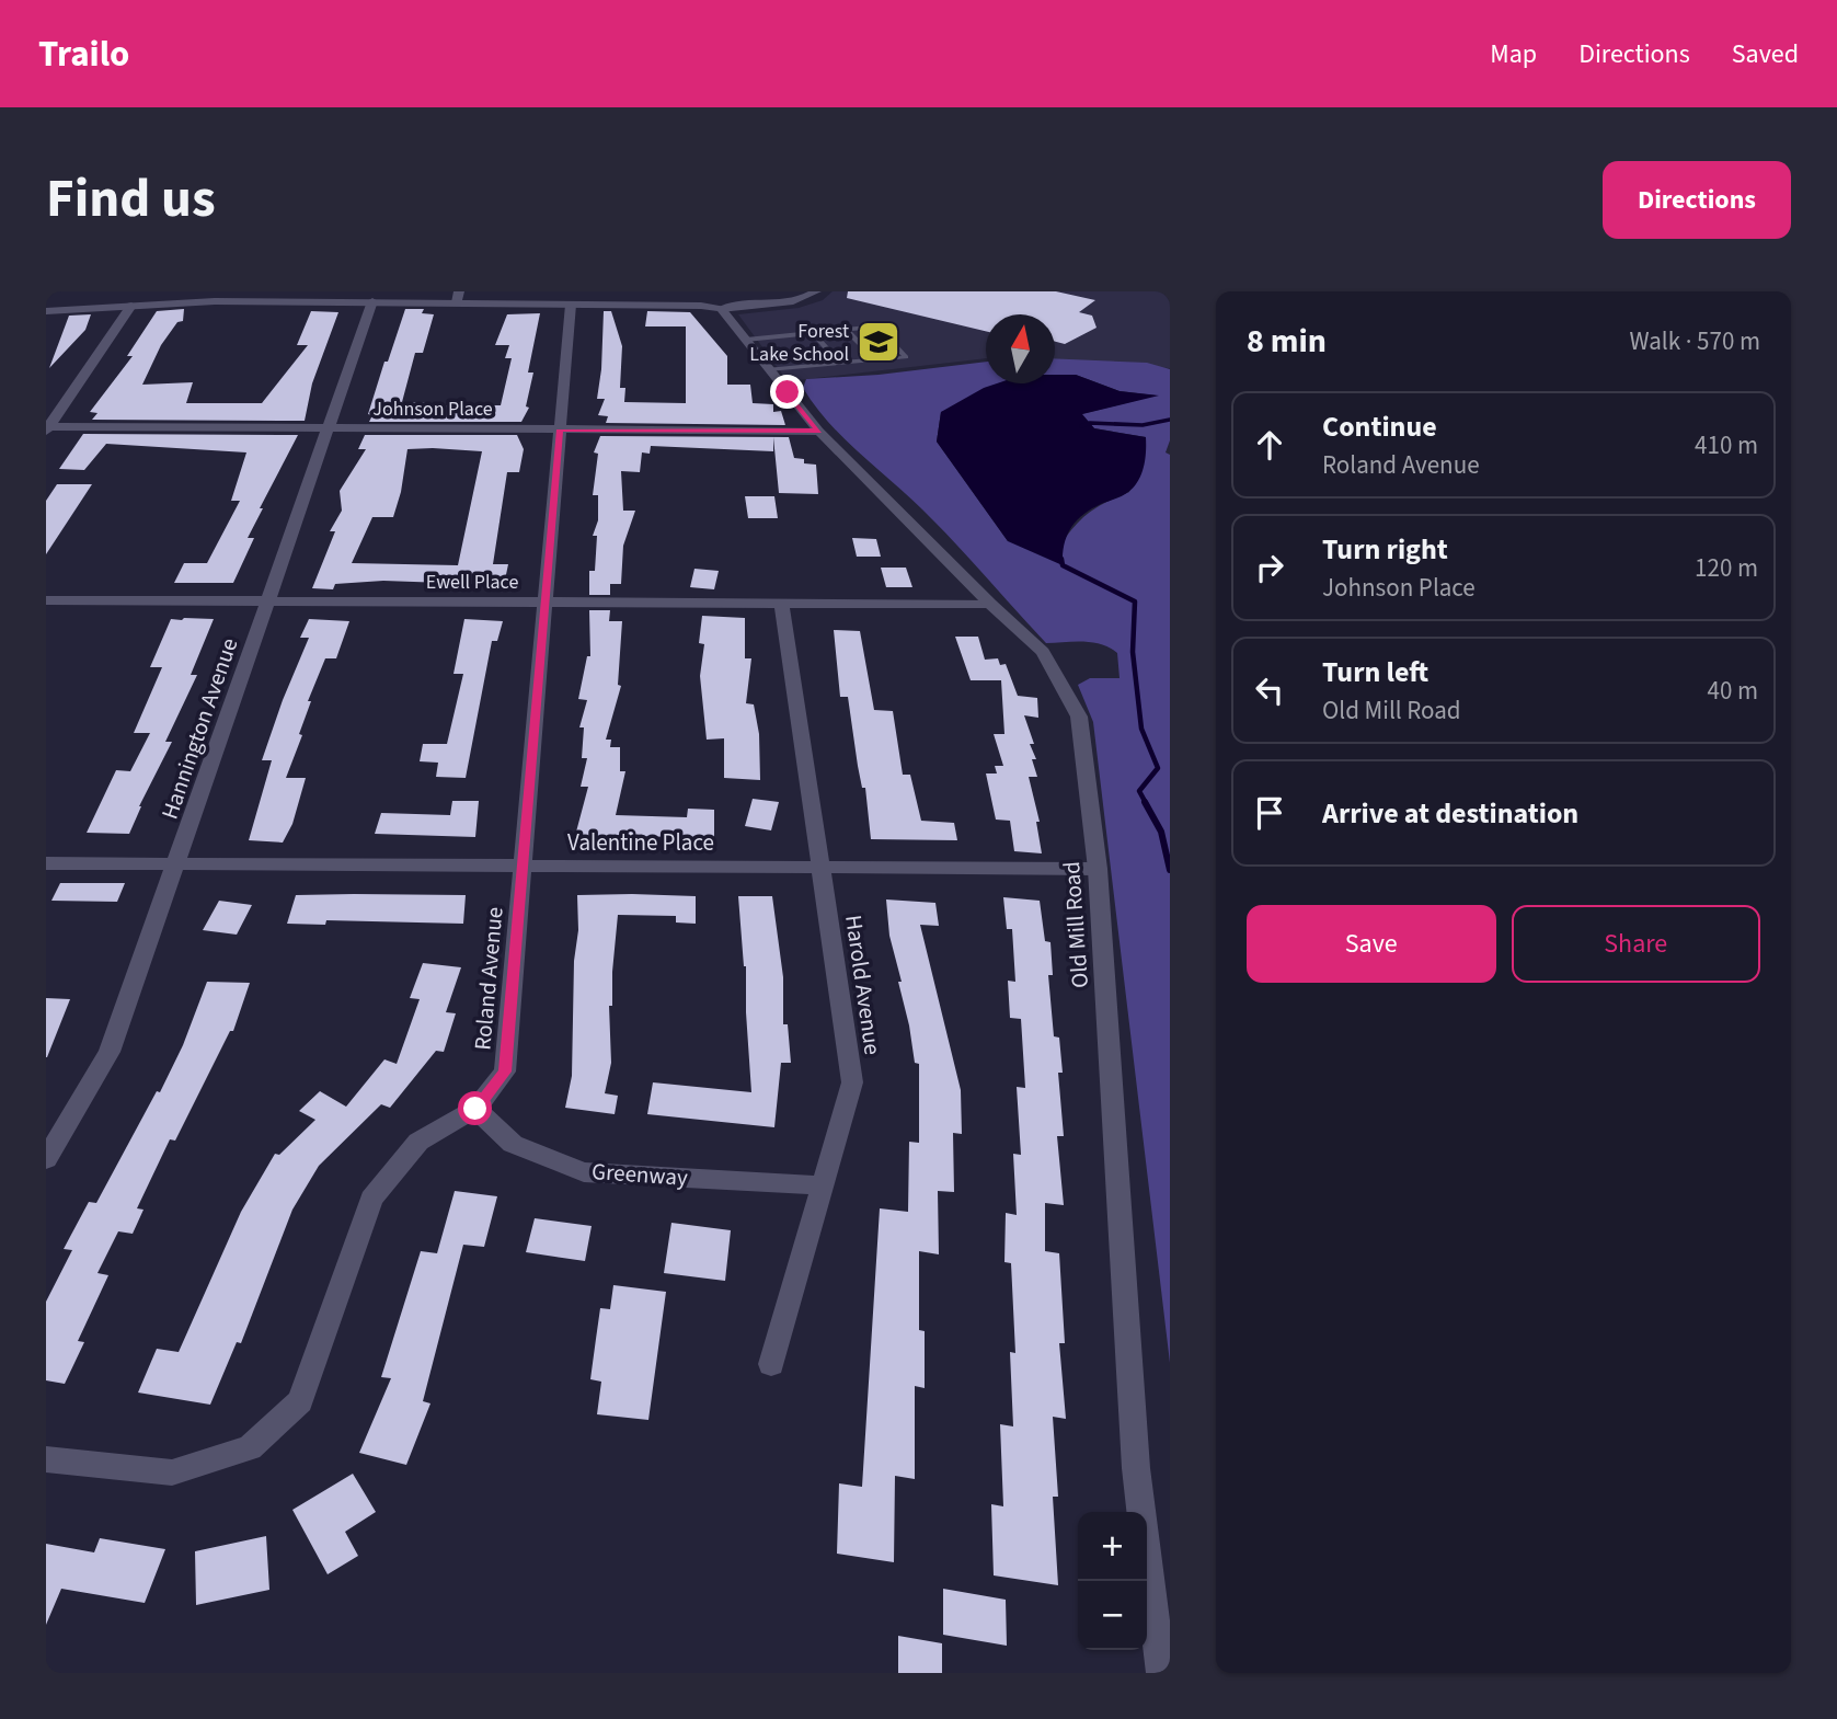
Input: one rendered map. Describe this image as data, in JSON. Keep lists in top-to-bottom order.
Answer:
{
  "streets": {
    "street": [
      "Johnson Place",
      "Ewell Place",
      "Hannington Avenue",
      "Valentine Place",
      "Old Mill Road",
      "Roland Avenue",
      "Harold Avenue",
      "Greenway"
    ]
  },
  "crossings": [
    ["Johnson Place", "Hannington Avenue"],
    ["Johnson Place", "Old Mill Road"],
    ["Johnson Place", "Roland Avenue"],
    ["Ewell Place", "Hannington Avenue"],
    ["Ewell Place", "Old Mill Road"],
    ["Ewell Place", "Roland Avenue"],
    ["Ewell Place", "Harold Avenue"],
    ["Hannington Avenue", "Valentine Place"],
    ["Valentine Place", "Old Mill Road"],
    ["Valentine Place", "Roland Avenue"],
    ["Valentine Place", "Harold Avenue"],
    ["Roland Avenue", "Greenway"],
    ["Harold Avenue", "Greenway"]
  ],
  "places": {
    "school or university": ["Forest Lake School"]
  },
  "north": "top",
  "page": {
    "header": "Trailo",
    "nav": ["Map", "Directions", "Saved"],
    "title": "Find us",
    "buttons": [
      "Directions",
      ["Save", "Share"]
    ],
    "heading": ["8 min", "Walk · 570 m"],
    "list": [
      ["Continue", "Roland Avenue", "410 m"],
      ["Turn right", "Johnson Place", "120 m"],
      ["Turn left", "Old Mill Road", "40 m"],
      "Arrive at destination"
    ],
    "map_buttons": ["+", "−"]
  }
}
